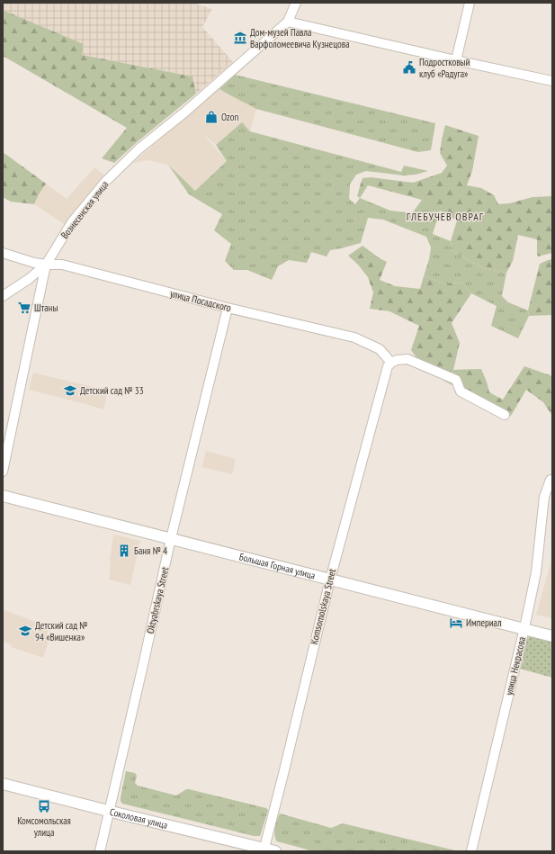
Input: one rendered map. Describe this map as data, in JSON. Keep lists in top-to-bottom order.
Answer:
{
  "streets": {
    "main road": ["Большая Горная улица", "Соколовая улица"],
    "street": [
      "Вознесенская улица",
      "улица Посадского",
      "Oktyabrskaya Street",
      "Komsomolskaya Street",
      "улица Некрасова"
    ]
  },
  "crossings": [
    ["Вознесенская улица", "улица Посадского"],
    ["улица Посадского", "Oktyabrskaya Street"],
    ["улица Посадского", "Komsomolskaya Street"],
    ["Большая Горная улица", "Oktyabrskaya Street"],
    ["Большая Горная улица", "Komsomolskaya Street"],
    ["Большая Горная улица", "улица Некрасова"],
    ["Oktyabrskaya Street", "Соколовая улица"],
    ["Komsomolskaya Street", "Соколовая улица"]
  ],
  "districts": ["ГЛЕБУЧЕВ ОВРАГ"],
  "places": {
    "museum": ["Дом-музей Павла Варфоломеевича Кузнецова"],
    "public building": ["Подростковый клуб «Радуга»"],
    "shop": ["Ozon"],
    "supermarket": ["Штаны"],
    "school or university": ["Детский сад № 33", "Детский сад № 94 «Вишенка»"],
    "building": ["Баня № 4"],
    "hotel": ["Империал"],
    "bus stop": ["Комсомольская улица"]
  }
}
